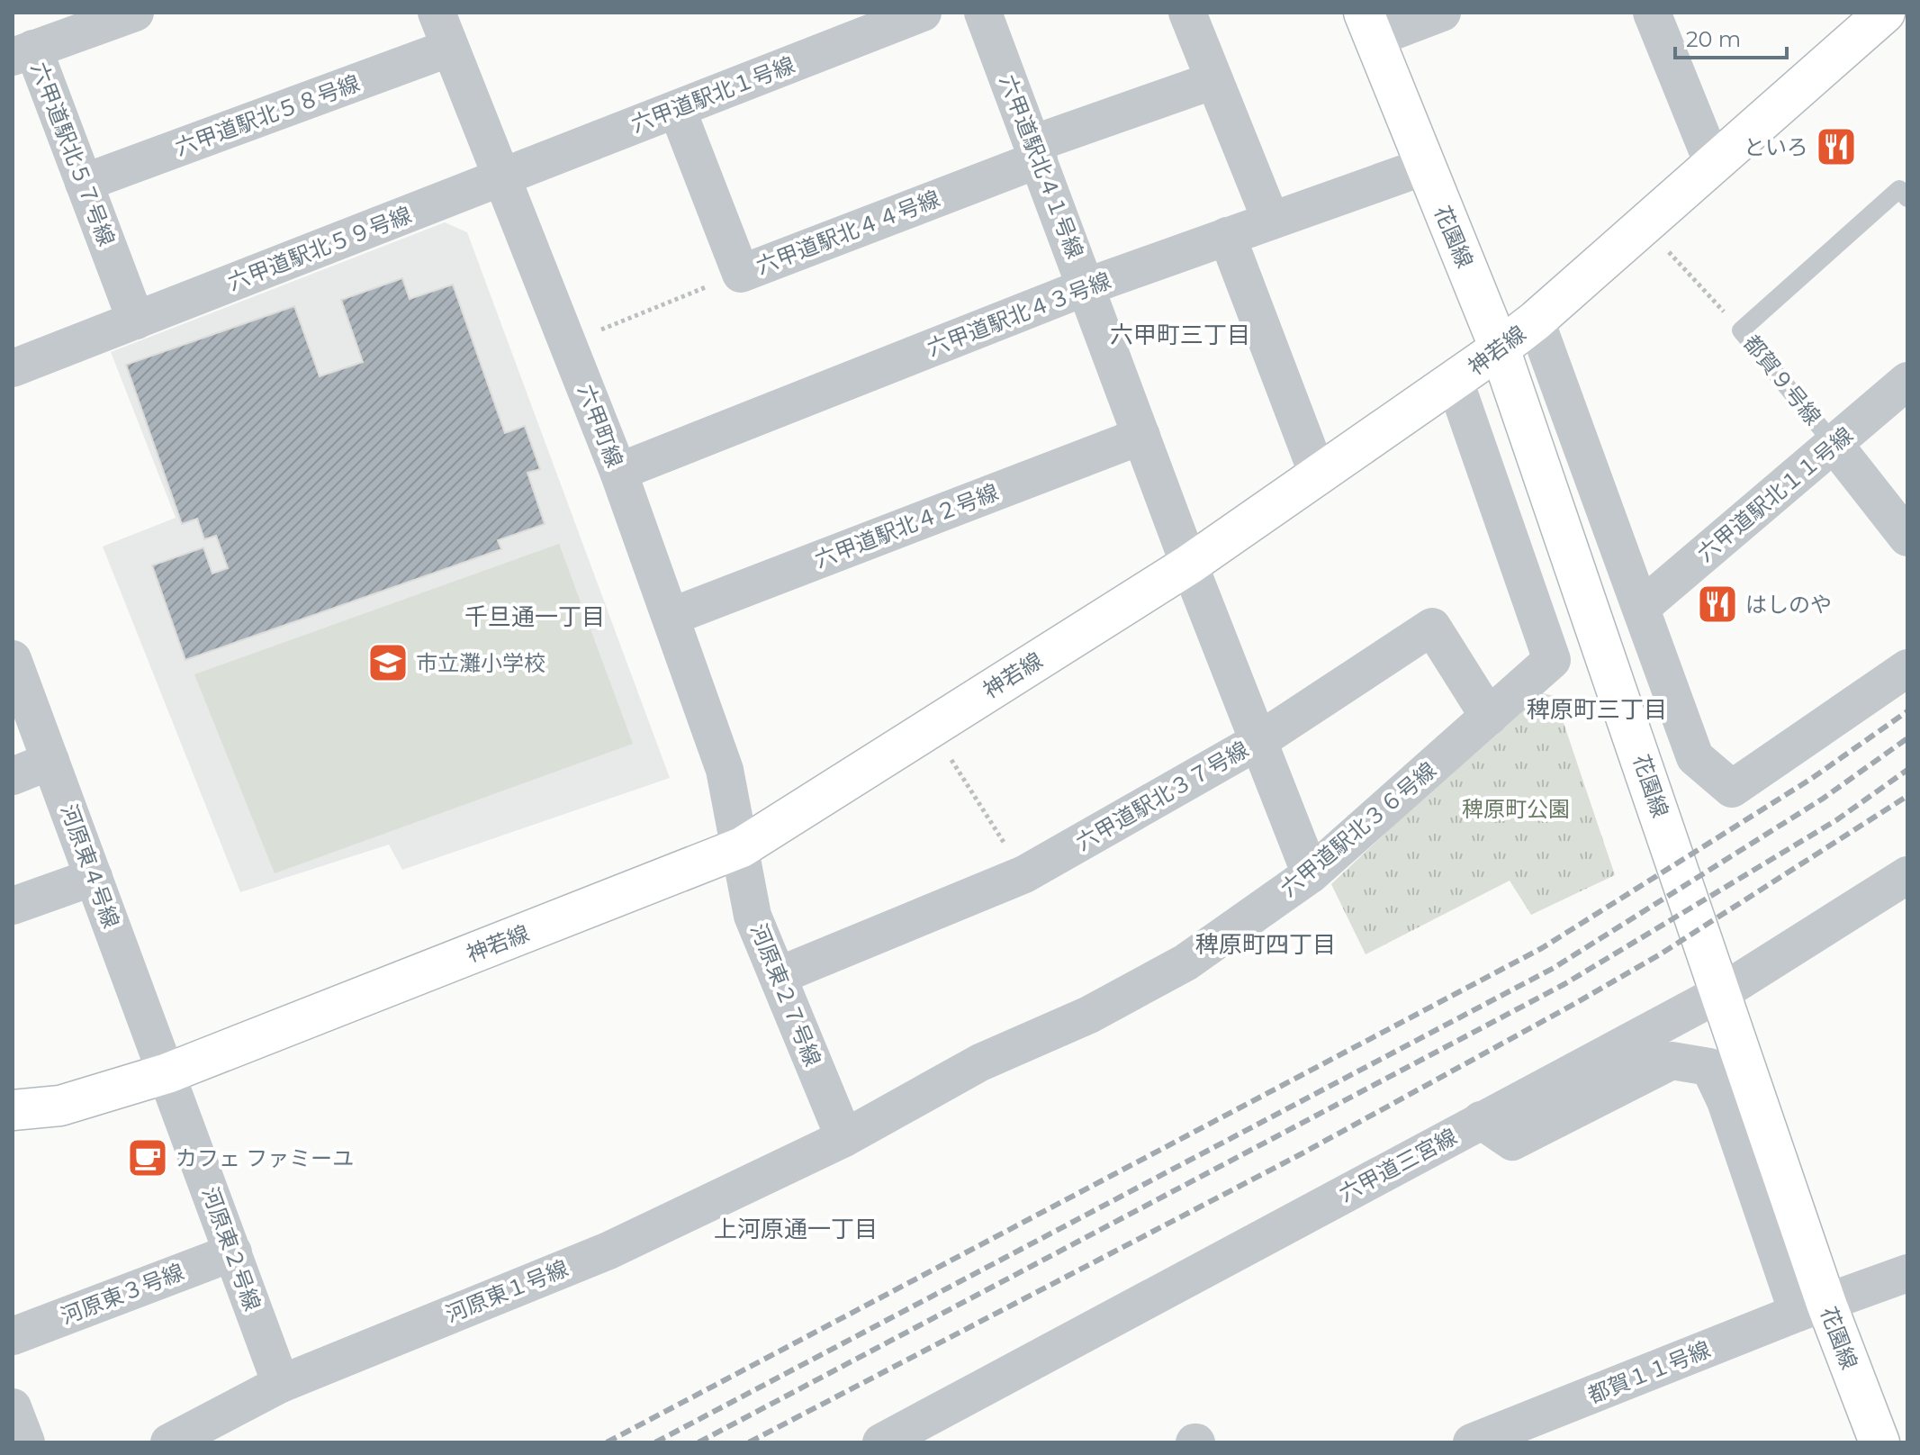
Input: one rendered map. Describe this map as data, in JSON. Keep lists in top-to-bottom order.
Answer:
{
  "streets": {
    "street": [
      "六甲道駅北１号線",
      "六甲道駅北５８号線",
      "六甲道駅北５７号線",
      "六甲道駅北４１号線",
      "六甲道駅北４４号線",
      "花園線",
      "六甲道駅北５９号線",
      "六甲道駅北４３号線",
      "神若線",
      "都賀９号線",
      "六甲町線",
      "六甲道駅北１１号線",
      "六甲道駅北４２号線",
      "六甲道駅北３７号線",
      "六甲道駅北３６号線",
      "河原東４号線",
      "河原東２７号線",
      "六甲道三宮線",
      "河原東２号線",
      "河原東１号線",
      "河原東３号線",
      "都賀１１号線"
    ]
  },
  "crossings": [
    ["六甲道駅北１号線", "六甲道駅北４４号線"],
    ["六甲道駅北１号線", "六甲道駅北５９号線"],
    ["六甲道駅北１号線", "六甲町線"],
    ["六甲道駅北５８号線", "六甲道駅北５７号線"],
    ["六甲道駅北５８号線", "六甲町線"],
    ["六甲道駅北５７号線", "六甲道駅北５９号線"],
    ["六甲道駅北４１号線", "六甲道駅北４４号線"],
    ["六甲道駅北４１号線", "六甲道駅北４３号線"],
    ["六甲道駅北４１号線", "神若線"],
    ["六甲道駅北４１号線", "六甲道駅北４２号線"],
    ["六甲道駅北４１号線", "六甲道駅北３７号線"],
    ["六甲道駅北４１号線", "六甲道駅北３６号線"],
    ["花園線", "六甲道駅北４３号線"],
    ["花園線", "神若線"],
    ["花園線", "六甲道三宮線"],
    ["花園線", "都賀１１号線"],
    ["六甲道駅北５９号線", "六甲町線"],
    ["六甲道駅北４３号線", "六甲町線"],
    ["神若線", "六甲町線"],
    ["神若線", "六甲道駅北３６号線"],
    ["神若線", "河原東４号線"],
    ["神若線", "河原東２７号線"],
    ["神若線", "河原東２号線"],
    ["都賀９号線", "六甲道駅北１１号線"],
    ["六甲町線", "六甲道駅北４２号線"],
    ["六甲町線", "河原東２７号線"],
    ["六甲道駅北３７号線", "六甲道駅北３６号線"],
    ["六甲道駅北３７号線", "河原東２７号線"],
    ["六甲道駅北３６号線", "河原東２７号線"],
    ["六甲道駅北３６号線", "河原東１号線"],
    ["河原東４号線", "河原東２号線"],
    ["河原東２７号線", "河原東１号線"],
    ["河原東２号線", "河原東１号線"],
    ["河原東２号線", "河原東３号線"]
  ],
  "districts": [
    "六甲町三丁目",
    "千旦通一丁目",
    "稗原町三丁目",
    "稗原町四丁目",
    "上河原通一丁目"
  ],
  "parks": ["稗原町公園"],
  "places": {
    "restaurant": ["といろ", "はしのや"],
    "school or university": ["市立灘小学校"],
    "cafe": ["カフェ ファミーユ"]
  },
  "scale_bar": "20 m"
}
